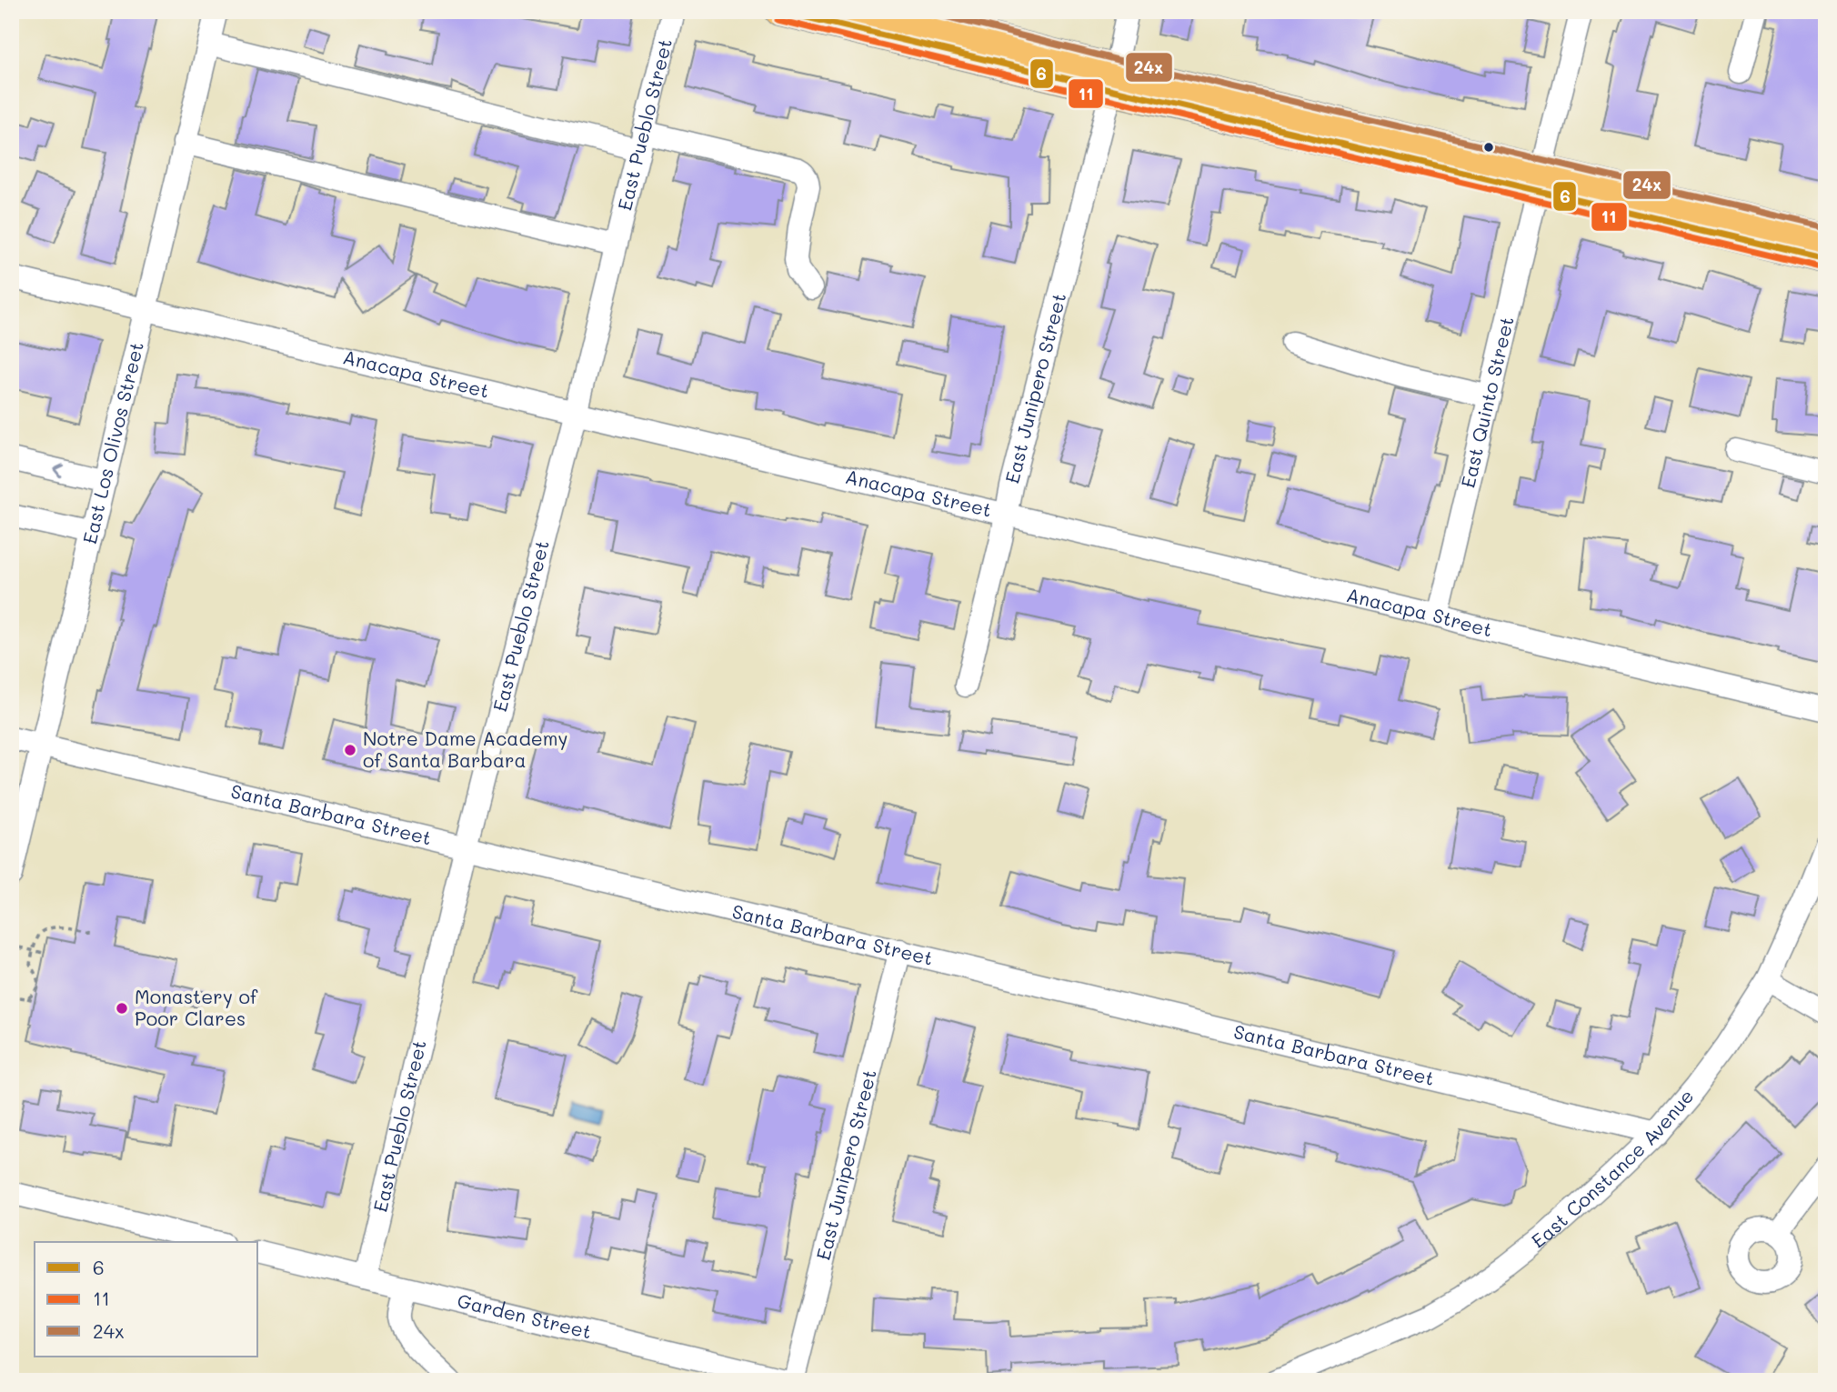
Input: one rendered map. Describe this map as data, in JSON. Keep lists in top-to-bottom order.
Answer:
{
  "streets": {
    "street": [
      "East Pueblo Street",
      "Anacapa Street",
      "East Junipero Street",
      "East Quinto Street",
      "East Los Olivos Street",
      "Santa Barbara Street",
      "East Constance Avenue",
      "Garden Street"
    ]
  },
  "crossings": [
    ["East Pueblo Street", "Anacapa Street"],
    ["East Pueblo Street", "Santa Barbara Street"],
    ["East Pueblo Street", "Garden Street"],
    ["Anacapa Street", "East Junipero Street"],
    ["Anacapa Street", "East Quinto Street"],
    ["Anacapa Street", "East Los Olivos Street"],
    ["East Junipero Street", "Santa Barbara Street"],
    ["East Junipero Street", "Garden Street"],
    ["East Los Olivos Street", "Santa Barbara Street"],
    ["Santa Barbara Street", "East Constance Avenue"]
  ],
  "places": ["Notre Dame Academy of Santa Barbara", "Monastery of Poor Clares"],
  "lines": ["transit line 6", "transit line 24x", "transit line 11"],
  "legend": ["6", "11", "24x"]
}
